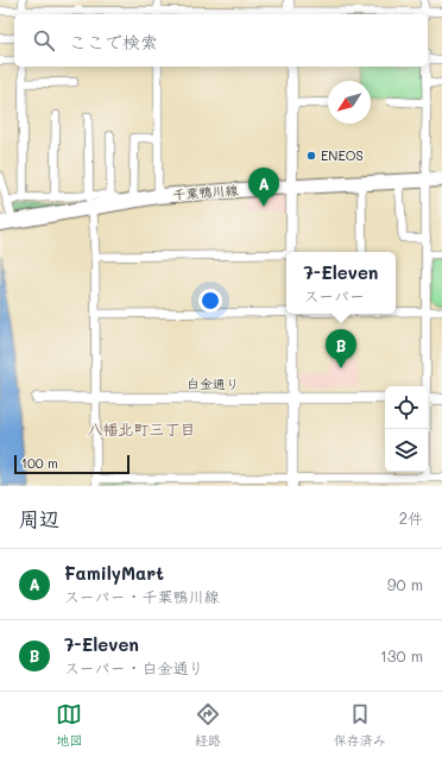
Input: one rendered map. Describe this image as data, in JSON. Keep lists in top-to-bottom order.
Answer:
{
  "streets": {
    "main road": ["千葉鴨川線"],
    "street": ["白金通り"]
  },
  "districts": ["八幡北町三丁目"],
  "places": ["ENEOS"],
  "scale_bar": "100 m",
  "north": "bottom left",
  "page": {
    "search": "ここで検索",
    "pins": ["A", "B"],
    "popup": ["7-Eleven", "スーパー"],
    "scale": "100 m",
    "heading": ["周辺", "2件"],
    "list": [
      {
        "mark": "A",
        "name": "FamilyMart",
        "note": "スーパー · 千葉鴨川線",
        "value": "90 m"
      },
      {
        "mark": "B",
        "name": "7-Eleven",
        "note": "スーパー · 白金通り",
        "value": "130 m"
      }
    ],
    "nav": ["地図", "経路", "保存済み"]
  }
}
